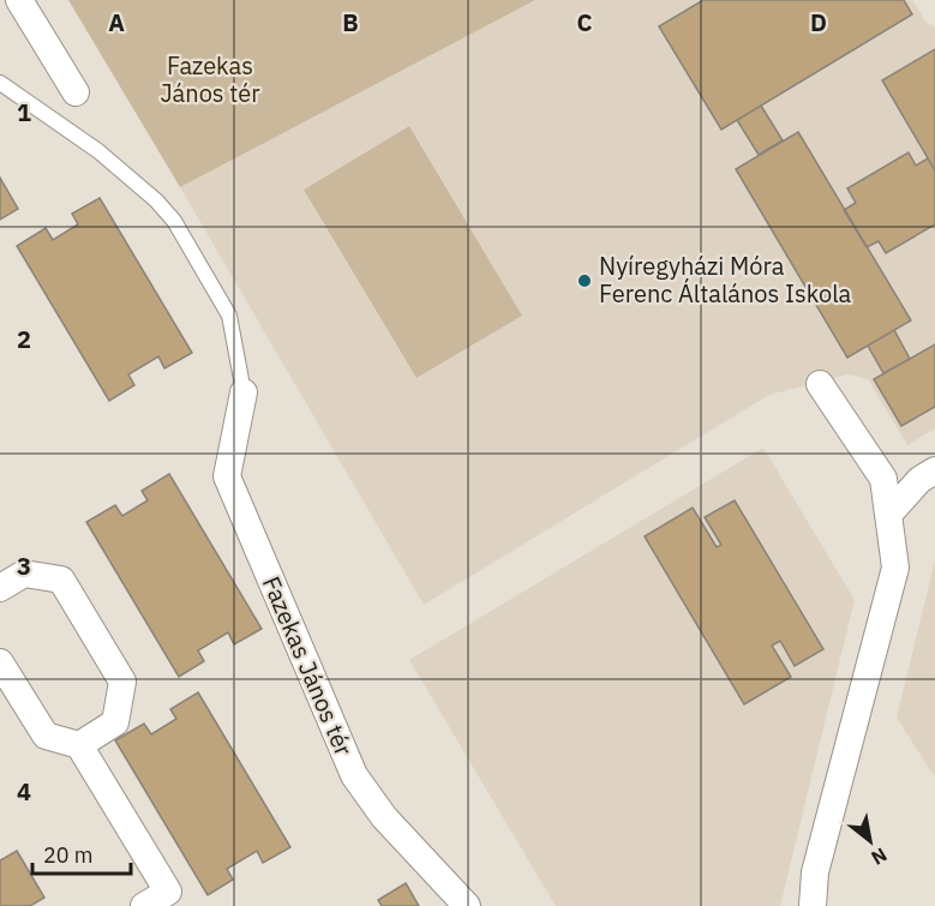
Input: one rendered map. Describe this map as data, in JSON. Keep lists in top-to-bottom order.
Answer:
{
  "streets": {
    "street": ["Fazekas János tér"]
  },
  "parks": ["Fazekas János tér"],
  "places": ["Nyíregyházi Móra Ferenc Általános Iskola"],
  "scale_bar": "20 m",
  "north": "bottom right",
  "grid": {
    "columns": [
      "A",
      "B",
      "C",
      "D"
    ],
    "rows": [
      "1",
      "2",
      "3",
      "4"
    ]
  }
}
